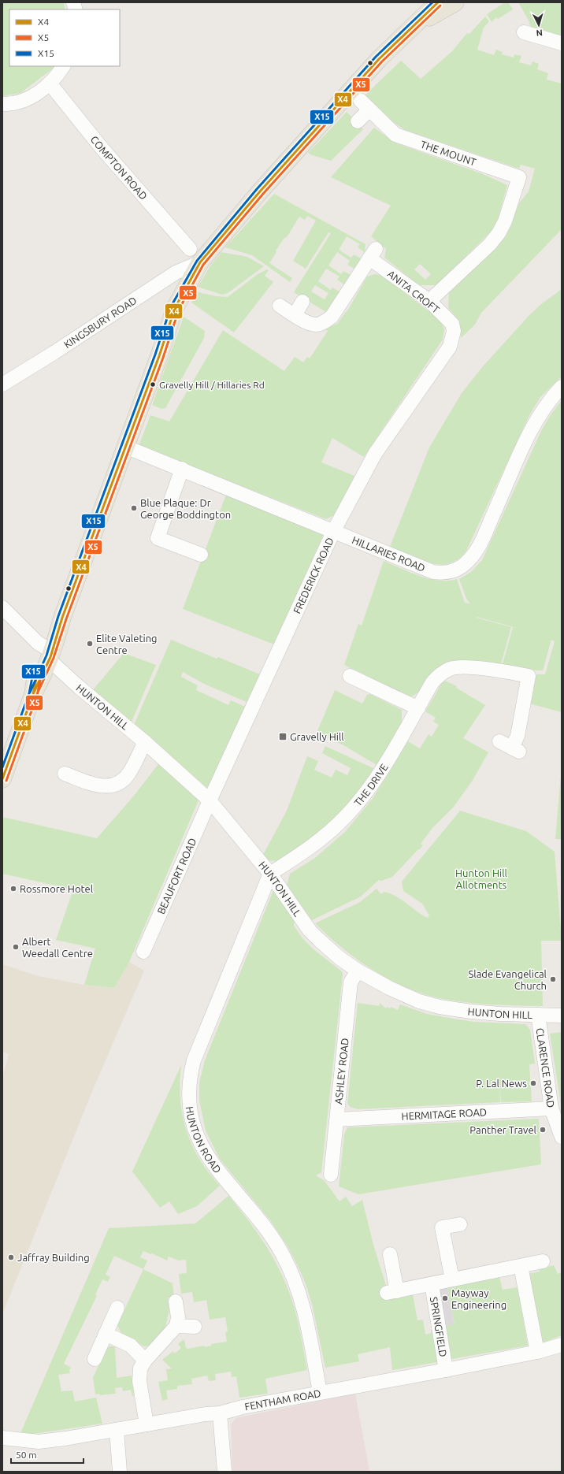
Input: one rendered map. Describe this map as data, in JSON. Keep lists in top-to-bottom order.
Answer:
{
  "streets": {
    "street": [
      "THE MOUNT",
      "COMPTON ROAD",
      "ANITA CROFT",
      "KINGSBURY ROAD",
      "HILLARIES ROAD",
      "FREDERICK ROAD",
      "HUNTON HILL",
      "THE DRIVE",
      "BEAUFORT ROAD",
      "CLARENCE ROAD",
      "ASHLEY ROAD",
      "HERMITAGE ROAD",
      "HUNTON ROAD",
      "SPRINGFIELD",
      "FENTHAM ROAD"
    ]
  },
  "crossings": [
    ["THE MOUNT", "ANITA CROFT"],
    ["ANITA CROFT", "FREDERICK ROAD"],
    ["HILLARIES ROAD", "FREDERICK ROAD"],
    ["FREDERICK ROAD", "HUNTON HILL"],
    ["FREDERICK ROAD", "BEAUFORT ROAD"],
    ["HUNTON HILL", "THE DRIVE"],
    ["HUNTON HILL", "BEAUFORT ROAD"],
    ["HUNTON HILL", "CLARENCE ROAD"],
    ["HUNTON HILL", "ASHLEY ROAD"],
    ["HUNTON HILL", "HUNTON ROAD"],
    ["THE DRIVE", "HUNTON ROAD"],
    ["CLARENCE ROAD", "HERMITAGE ROAD"],
    ["ASHLEY ROAD", "HERMITAGE ROAD"],
    ["HUNTON ROAD", "FENTHAM ROAD"],
    ["SPRINGFIELD", "FENTHAM ROAD"]
  ],
  "parks": ["Hunton Hill Allotments"],
  "places": {
    "other": [
      "Gravelly Hill / Hillaries Rd",
      "Blue Plaque: Dr George Boddington",
      "Elite Valeting Centre",
      "Rossmore Hotel",
      "Albert Weedall Centre",
      "Slade Evangelical Church",
      "P. Lal News",
      "Panther Travel",
      "Jaffray Building",
      "Mayway Engineering"
    ],
    "transit": ["Gravelly Hill"]
  },
  "lines": ["transit line X4", "transit line X15", "transit line X5"],
  "legend": ["X4", "X5", "X15"],
  "scale_bar": "50 m",
  "north": "bottom"
}
